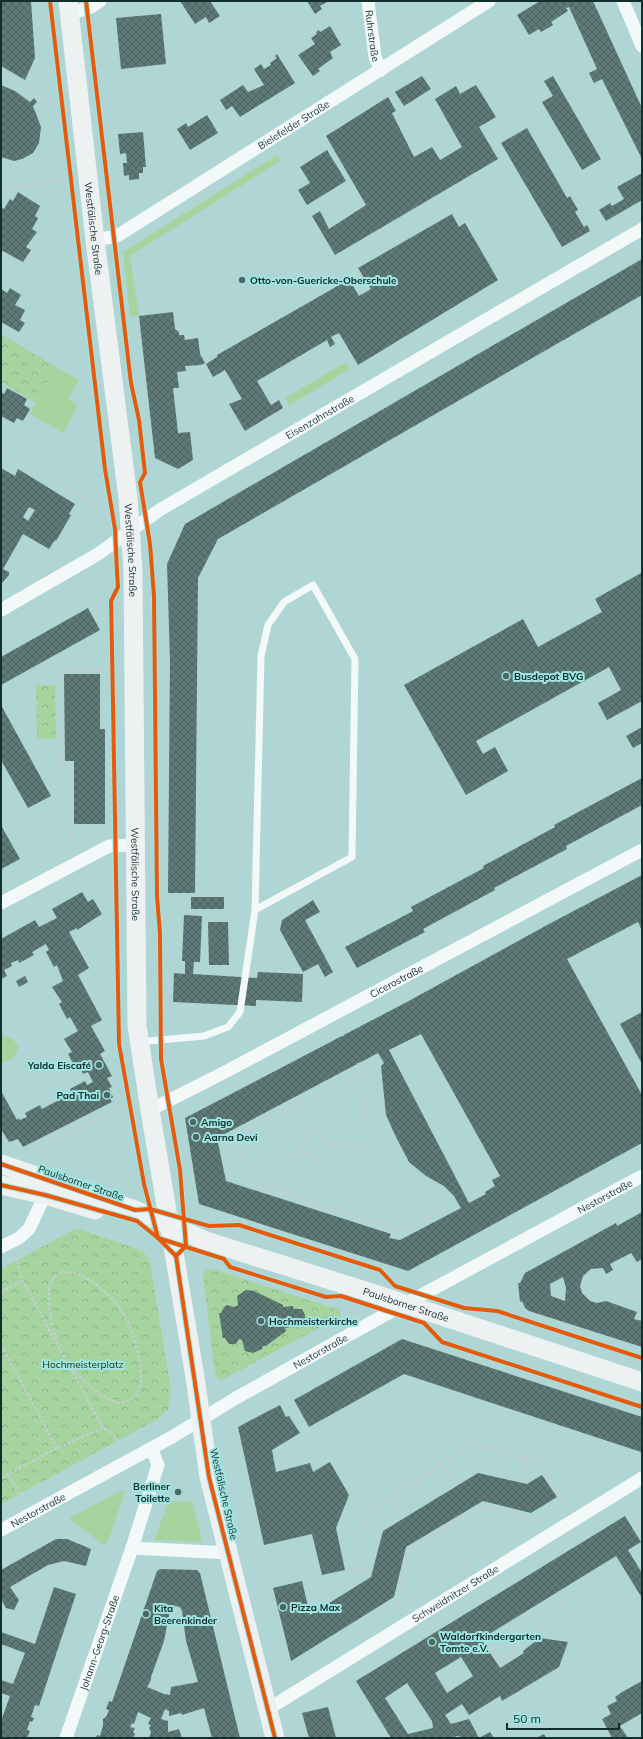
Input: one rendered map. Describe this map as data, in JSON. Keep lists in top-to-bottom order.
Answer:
{
  "streets": {
    "street": [
      "Ruhrstraße",
      "Bielefelder Straße",
      "Westfälische Straße",
      "Eisenzahnstraße",
      "Cicerostraße",
      "Paulsborner Straße",
      "Nestorstraße",
      "Schweidnitzer Straße",
      "Johann-Georg-Straße"
    ]
  },
  "crossings": [
    ["Ruhrstraße", "Bielefelder Straße"],
    ["Bielefelder Straße", "Westfälische Straße"],
    ["Westfälische Straße", "Eisenzahnstraße"],
    ["Westfälische Straße", "Cicerostraße"],
    ["Westfälische Straße", "Paulsborner Straße"],
    ["Westfälische Straße", "Nestorstraße"],
    ["Westfälische Straße", "Schweidnitzer Straße"],
    ["Paulsborner Straße", "Nestorstraße"],
    ["Nestorstraße", "Johann-Georg-Straße"]
  ],
  "parks": ["Hochmeisterplatz"],
  "places": [
    "Otto-von-Guericke-Oberschule",
    "Busdepot BVG",
    "Yalda Eiscafé",
    "Pad Thai",
    "Amigo",
    "Aarna Devi",
    "Hochmeisterkirche",
    "Berliner Toilette",
    "Pizza Max",
    "Kita Beerenkinder",
    "Waldorfkindergarten Tomte e.V."
  ],
  "scale_bar": "50 m"
}
